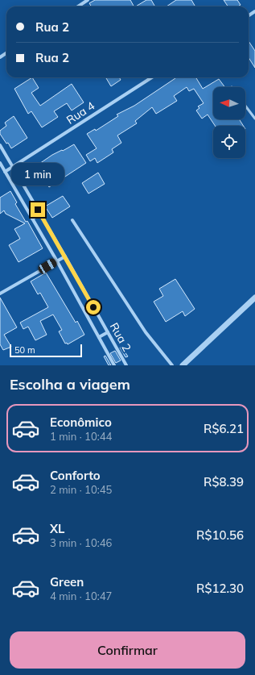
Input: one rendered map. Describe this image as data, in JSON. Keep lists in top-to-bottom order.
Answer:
{
  "streets": {
    "street": ["Rua 4", "Rua 2"]
  },
  "crossings": [
    ["Rua 4", "Rua 2"]
  ],
  "scale_bar": "50 m",
  "north": "left",
  "page": {
    "banner": ["Rua 2", "Rua 2"],
    "bubble": "1 min",
    "scale": "50 m",
    "heading": "Escolha a viagem",
    "list": [
      {
        "name": "Econômico",
        "note": "1 min · 10:44",
        "value": "R$6.21"
      },
      {
        "name": "Conforto",
        "note": "2 min · 10:45",
        "value": "R$8.39"
      },
      {
        "name": "XL",
        "note": "3 min · 10:46",
        "value": "R$10.56"
      },
      {
        "name": "Green",
        "note": "4 min · 10:47",
        "value": "R$12.30"
      }
    ],
    "buttons": "Confirmar"
  }
}
